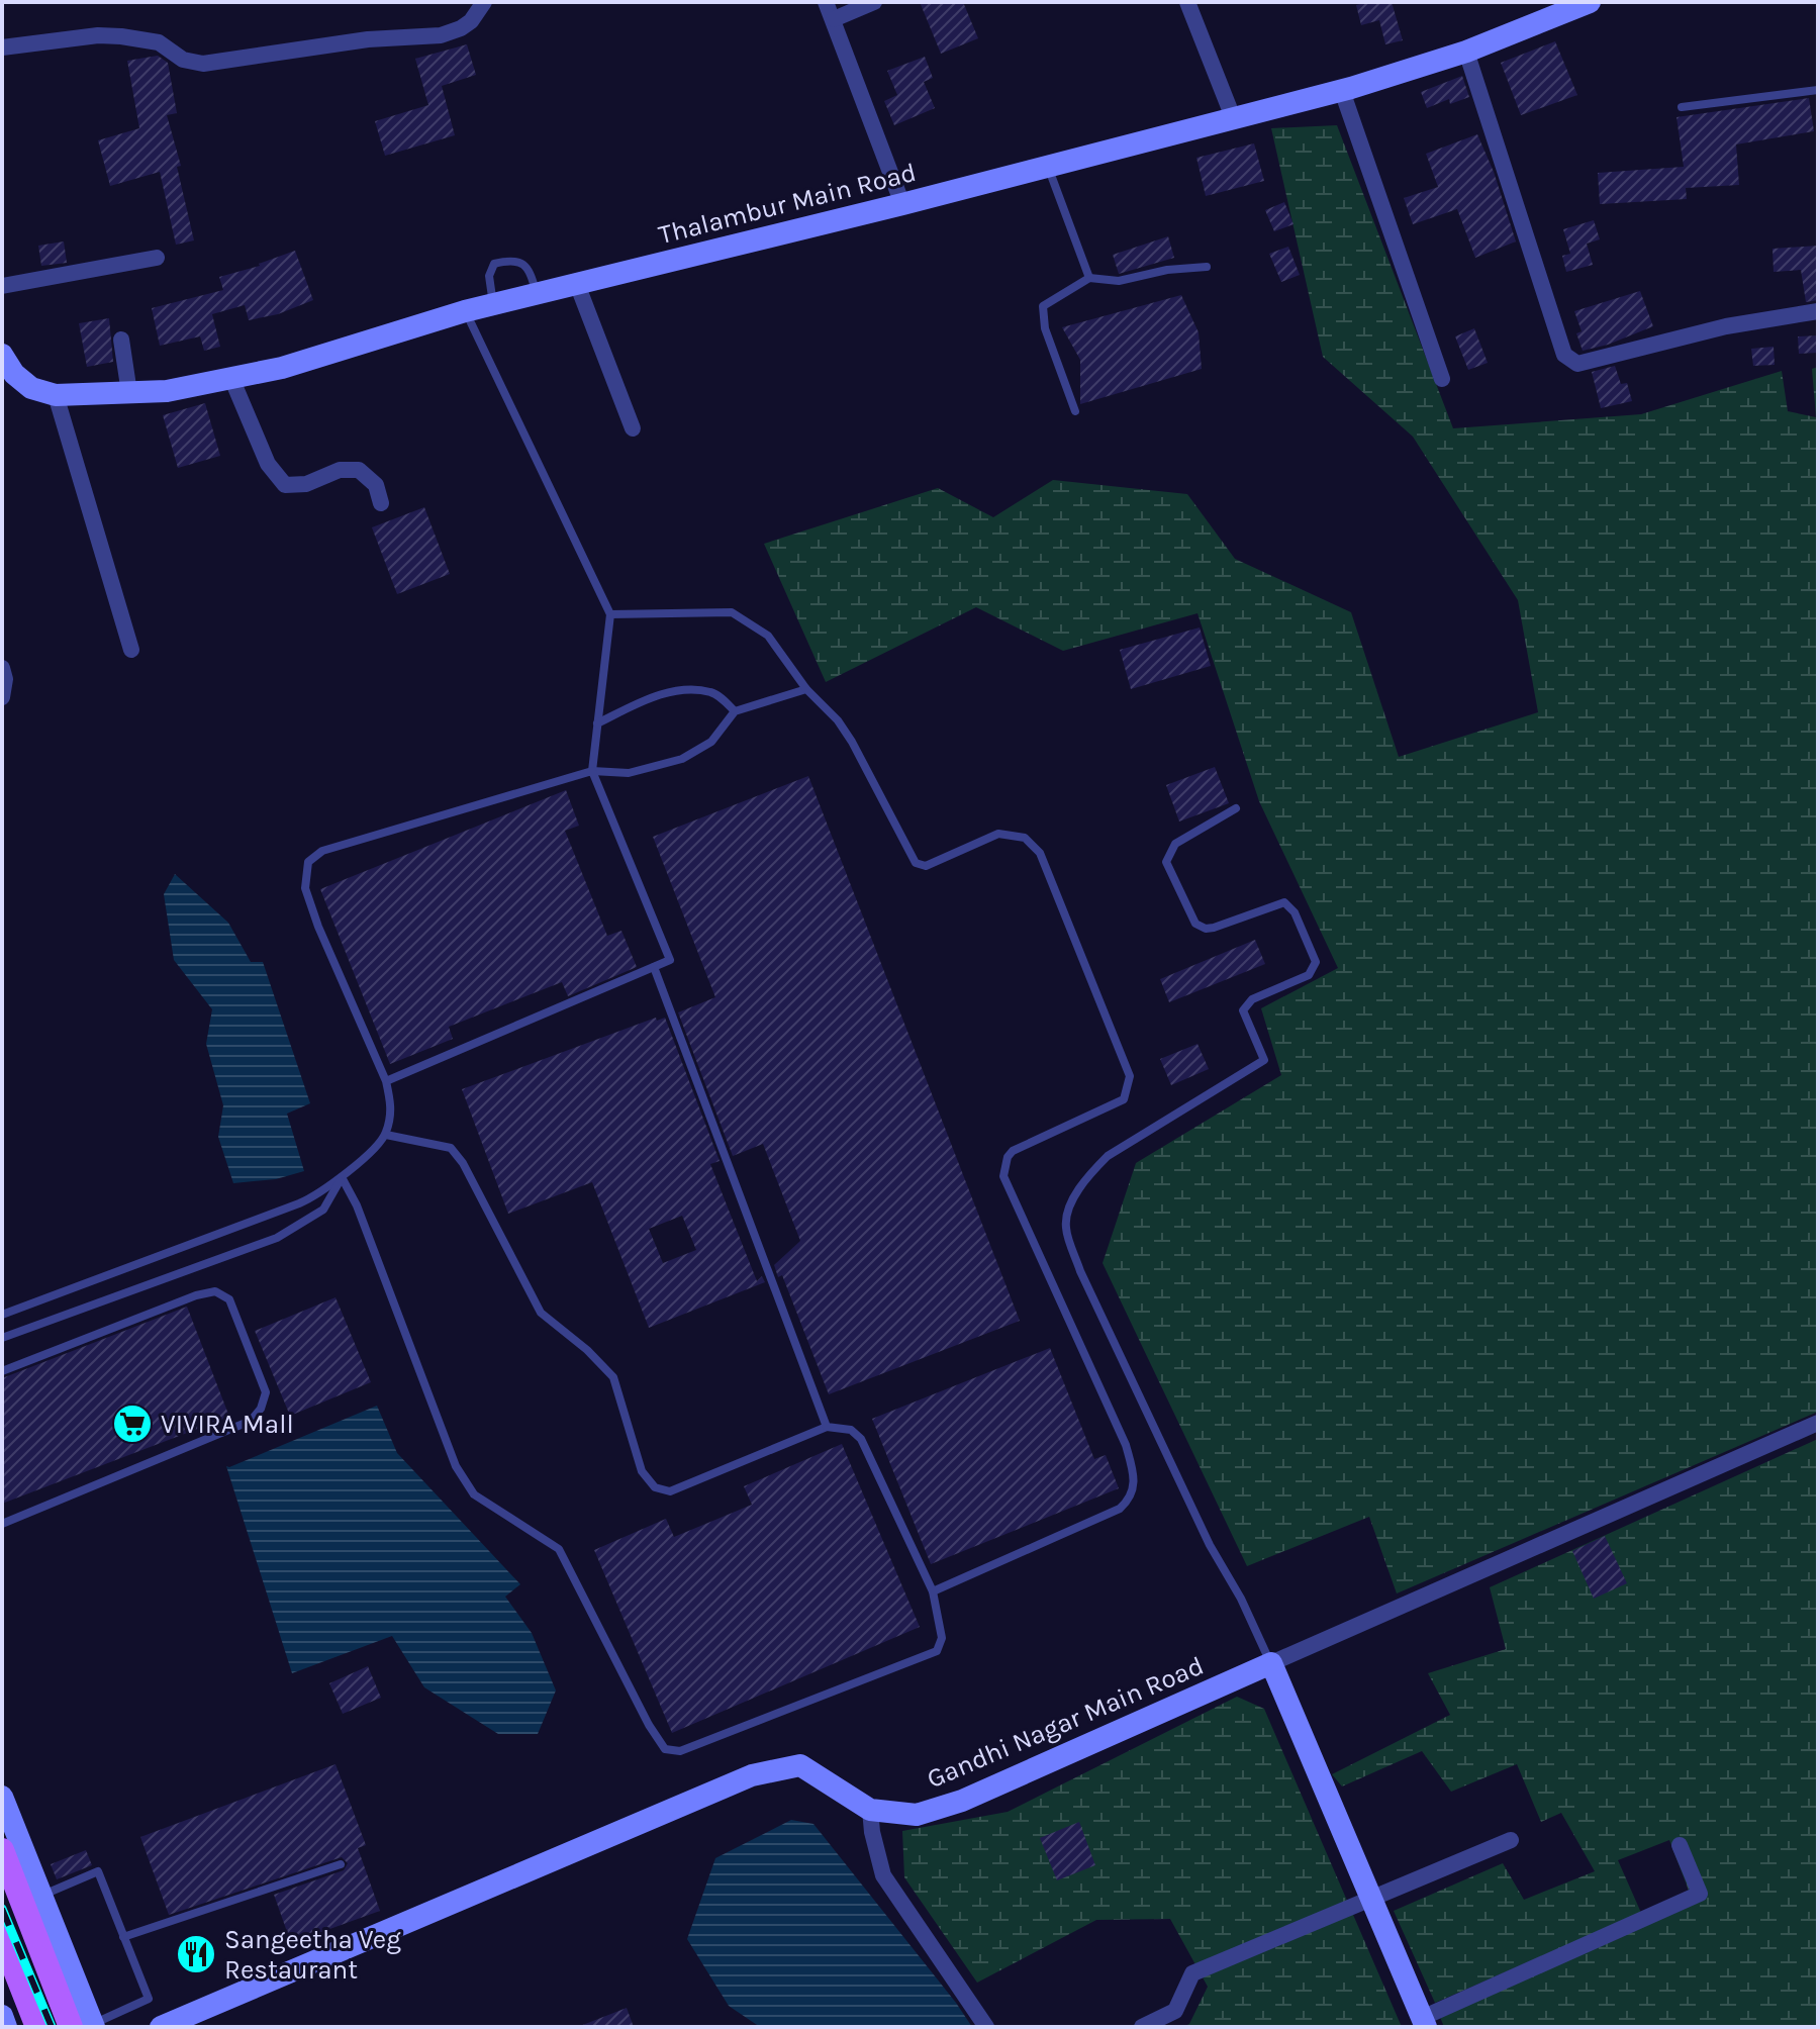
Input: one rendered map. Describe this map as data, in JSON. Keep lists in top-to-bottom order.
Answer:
{
  "streets": {
    "street": ["Thalambur Main Road", "Gandhi Nagar Main Road"]
  },
  "places": {
    "supermarket": ["VIVIRA Mall"],
    "restaurant": ["Sangeetha Veg Restaurant"]
  }
}
